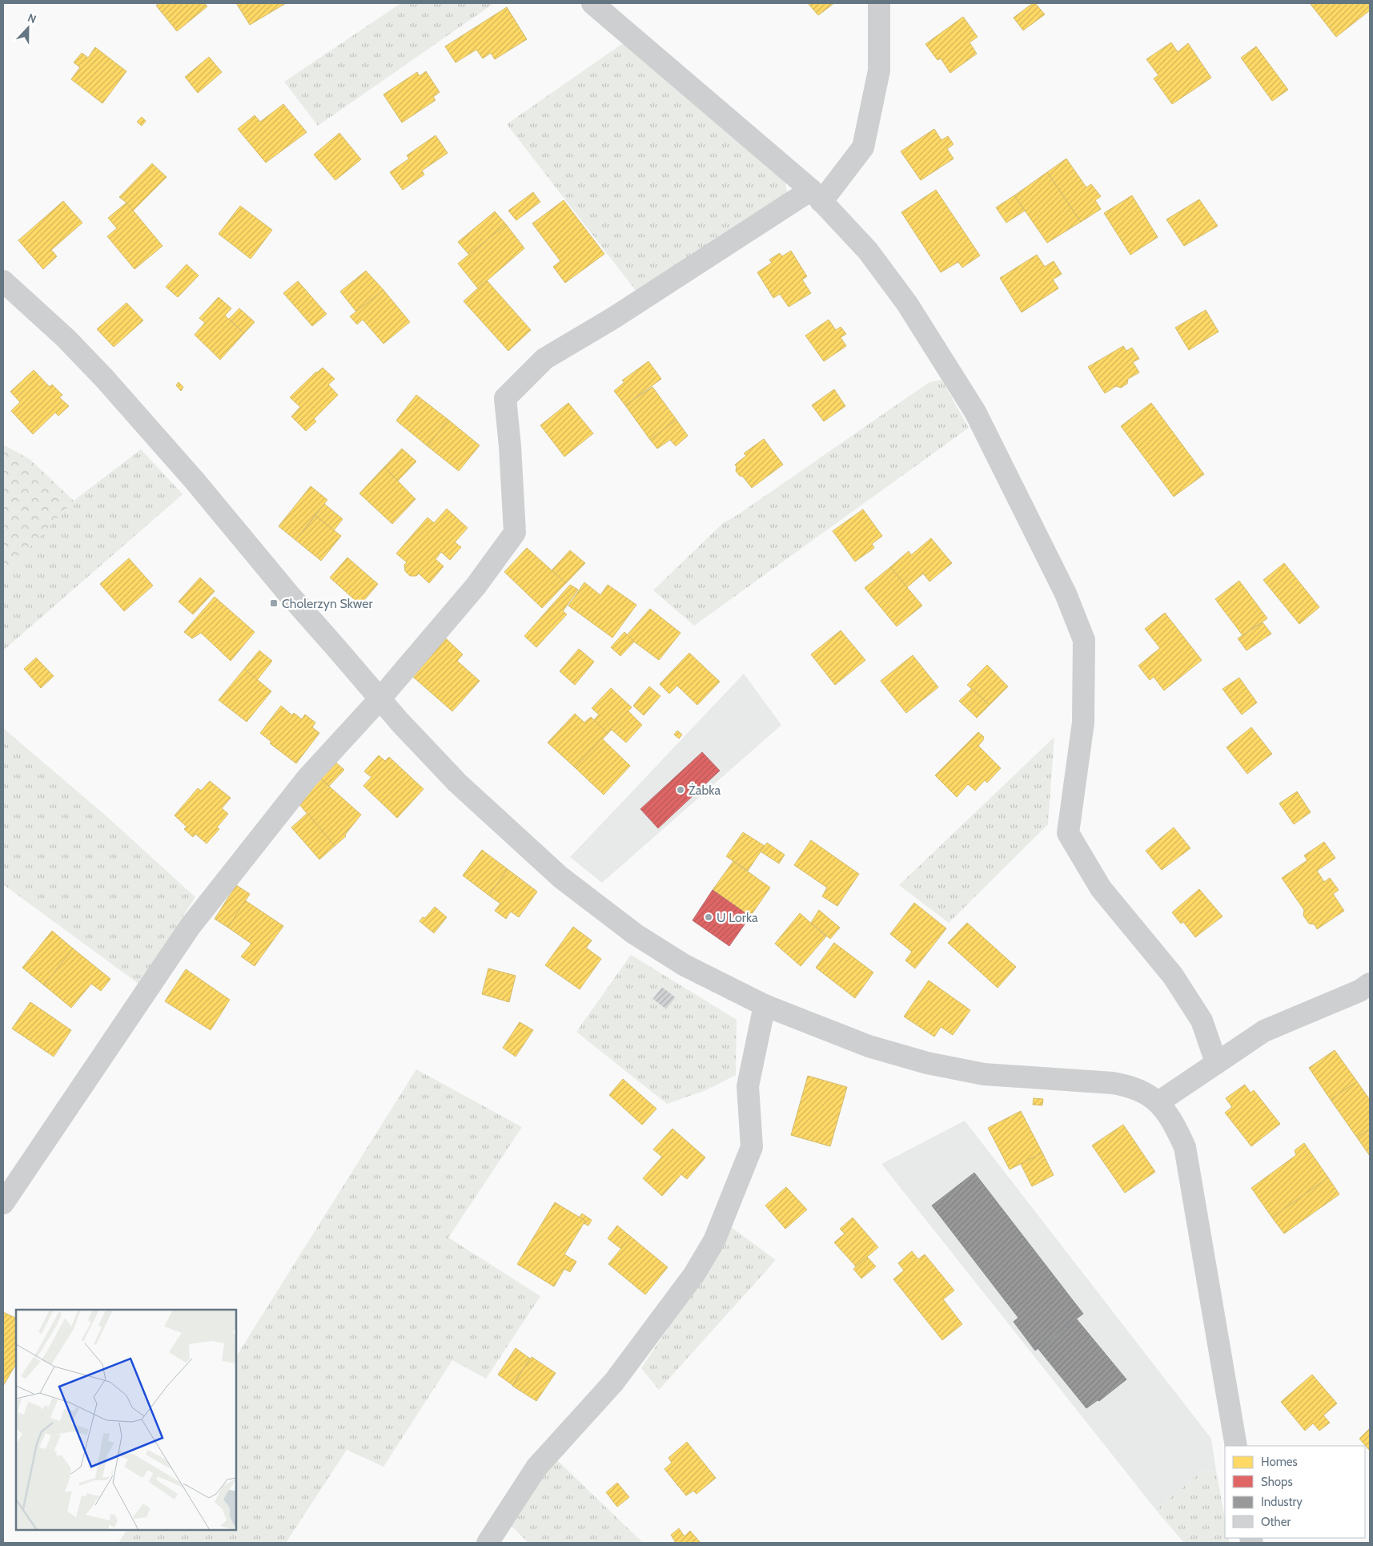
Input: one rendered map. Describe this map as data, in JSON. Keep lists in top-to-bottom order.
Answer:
{
  "places": {
    "transit": ["Cholerzyn Skwer"],
    "other": ["Żabka", "U Lorka"]
  },
  "legend": [
    "Homes",
    "Shops",
    "Industry",
    "Other"
  ],
  "north": "top"
}
